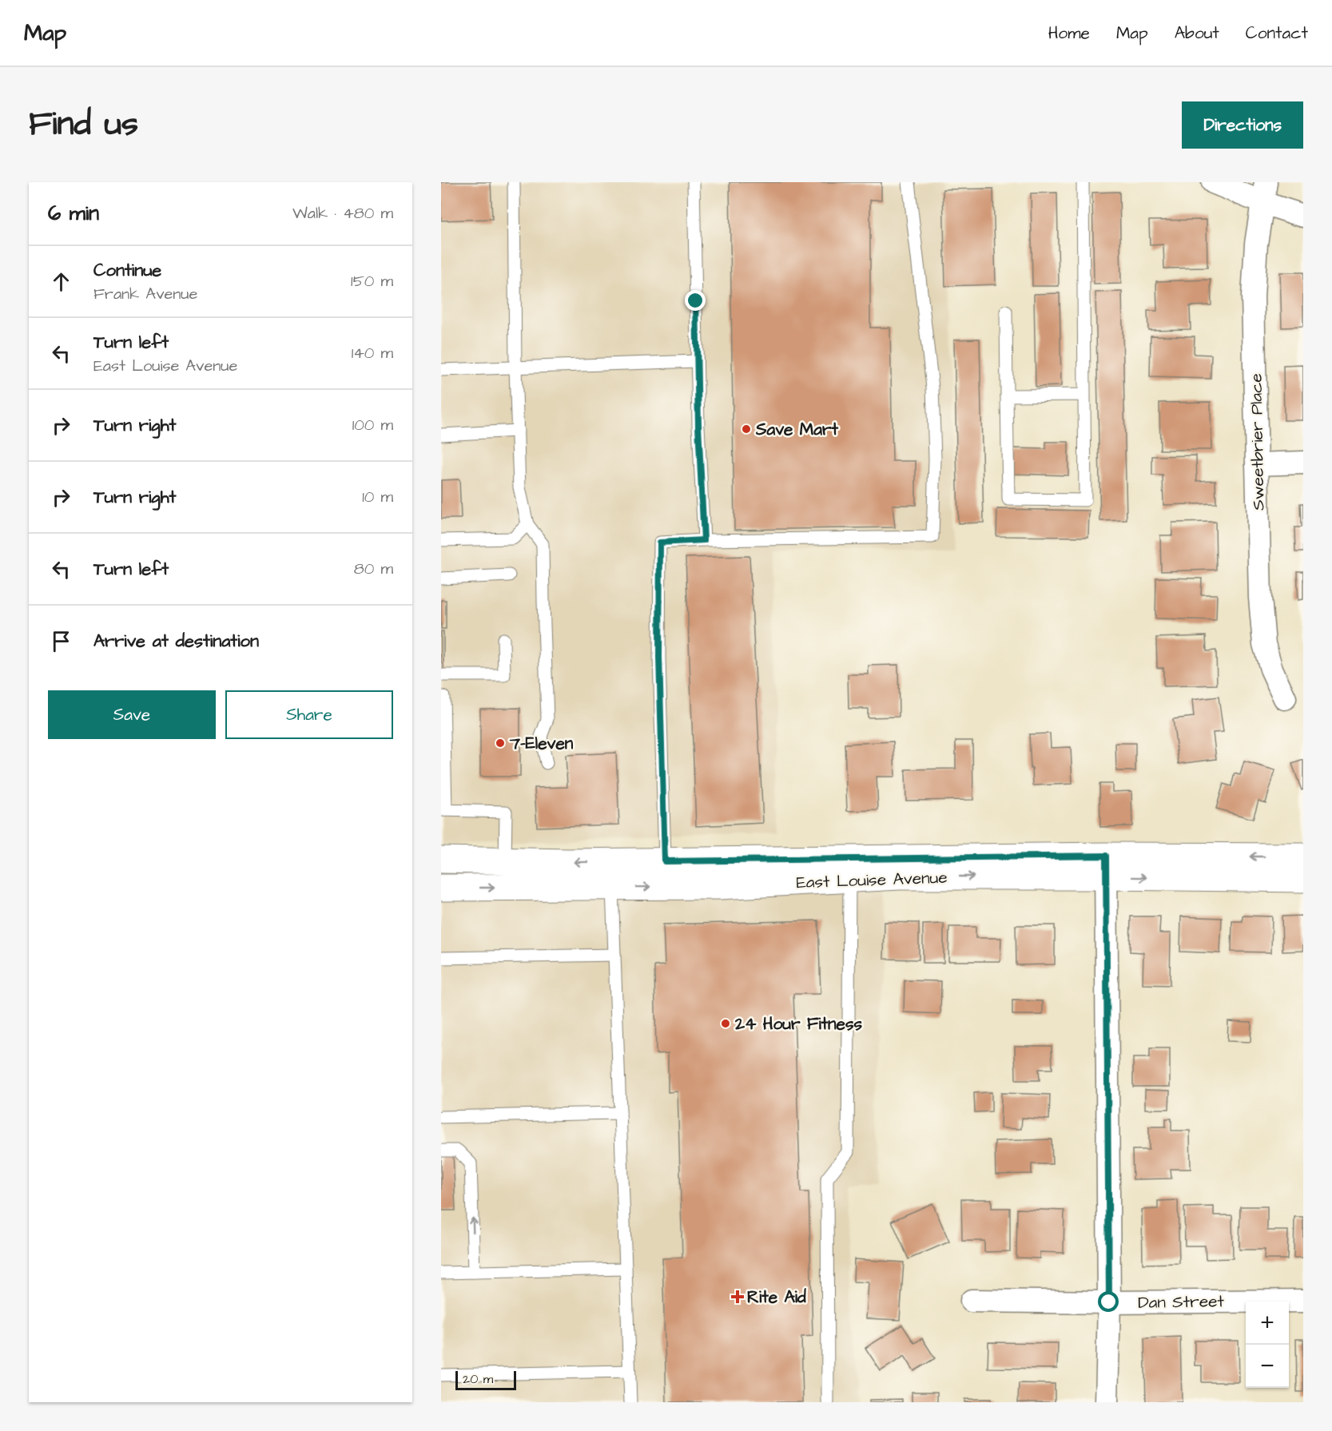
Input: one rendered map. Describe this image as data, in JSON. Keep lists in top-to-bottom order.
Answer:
{
  "streets": {
    "street": ["Sweetbrier Place", "East Louise Avenue", "Dan Street"]
  },
  "places": {
    "other": ["Save Mart", "7-Eleven", "24 Hour Fitness"],
    "health": ["Rite Aid"]
  },
  "scale_bar": "20 m",
  "page": {
    "header": "Map",
    "nav": [
      "Home",
      "Map",
      "About",
      "Contact"
    ],
    "title": "Find us",
    "buttons": [
      "Directions",
      ["Save", "Share"]
    ],
    "heading": ["6 min", "Walk · 480 m"],
    "list": [
      ["Continue", "Frank Avenue", "150 m"],
      ["Turn left", "East Louise Avenue", "140 m"],
      ["Turn right", "100 m"],
      ["Turn right", "10 m"],
      ["Turn left", "80 m"],
      "Arrive at destination"
    ],
    "map_buttons": ["+", "−"],
    "scale": "20 m"
  }
}
